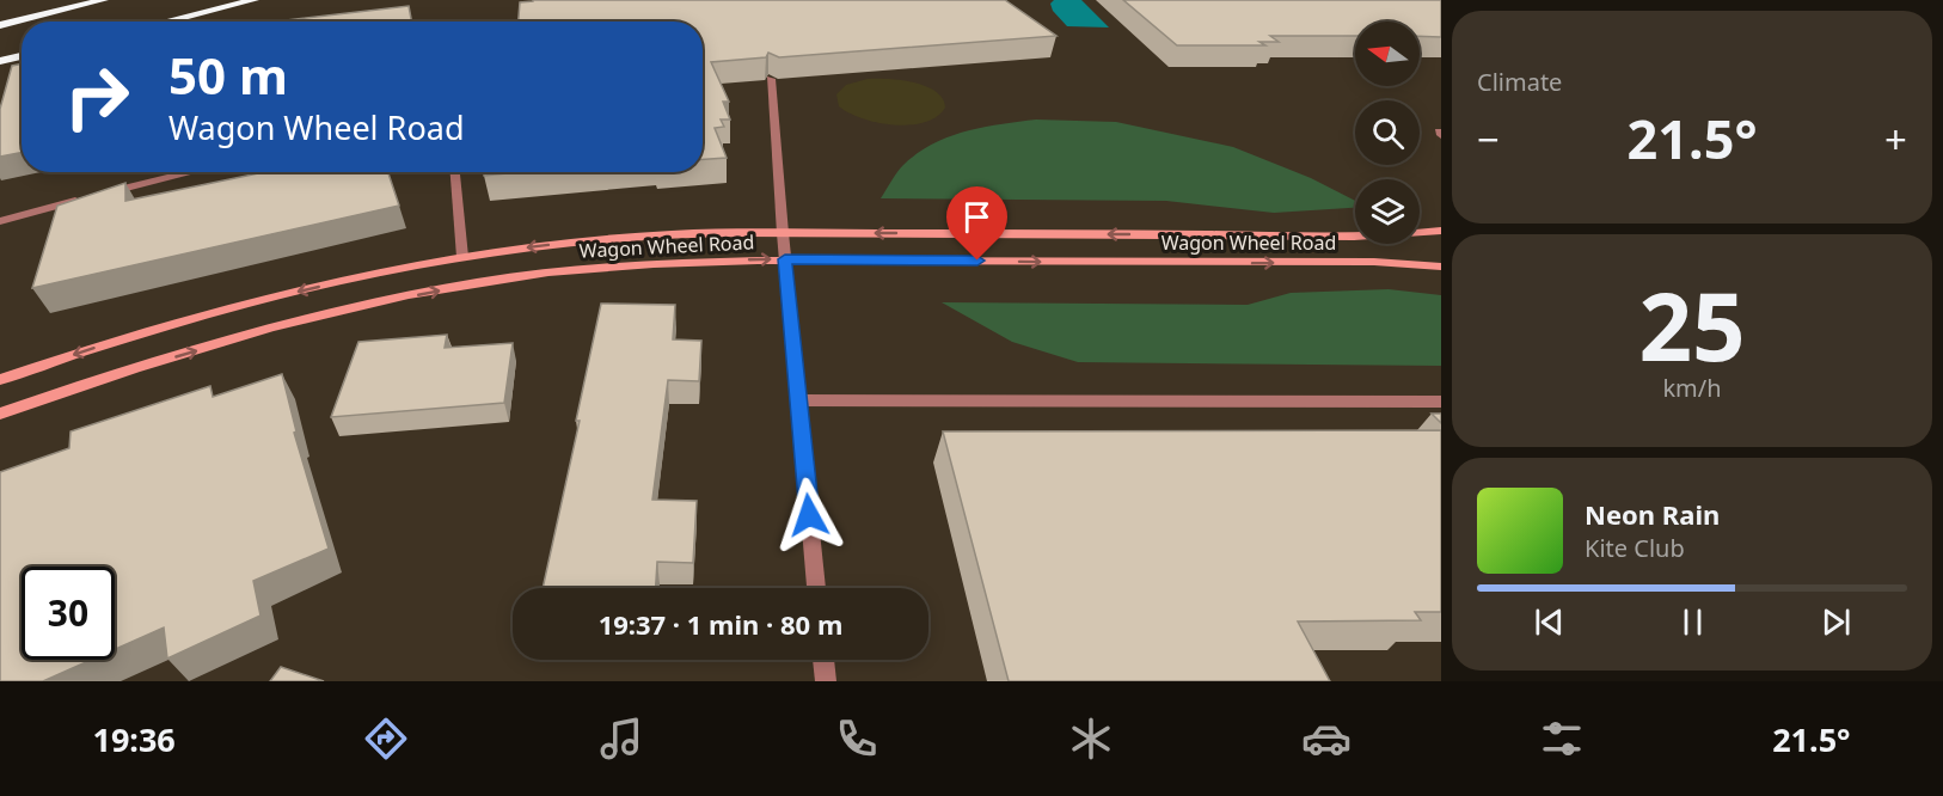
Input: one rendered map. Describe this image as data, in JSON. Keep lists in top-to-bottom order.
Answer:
{
  "streets": {
    "street": ["Wagon Wheel Road"]
  },
  "north": "left",
  "page": {
    "tile": [
      "Climate",
      ["25", "km/h"]
    ],
    "turn": ["50 m", "Wagon Wheel Road"],
    "heat": ["−", "21.5°", "+"],
    "song": ["Neon Rain", "Kite Club"],
    "limit": "30",
    "trip": "19:37 · 1 min · 80 m",
    "tabs": ["19:36", "21.5°"]
  }
}
